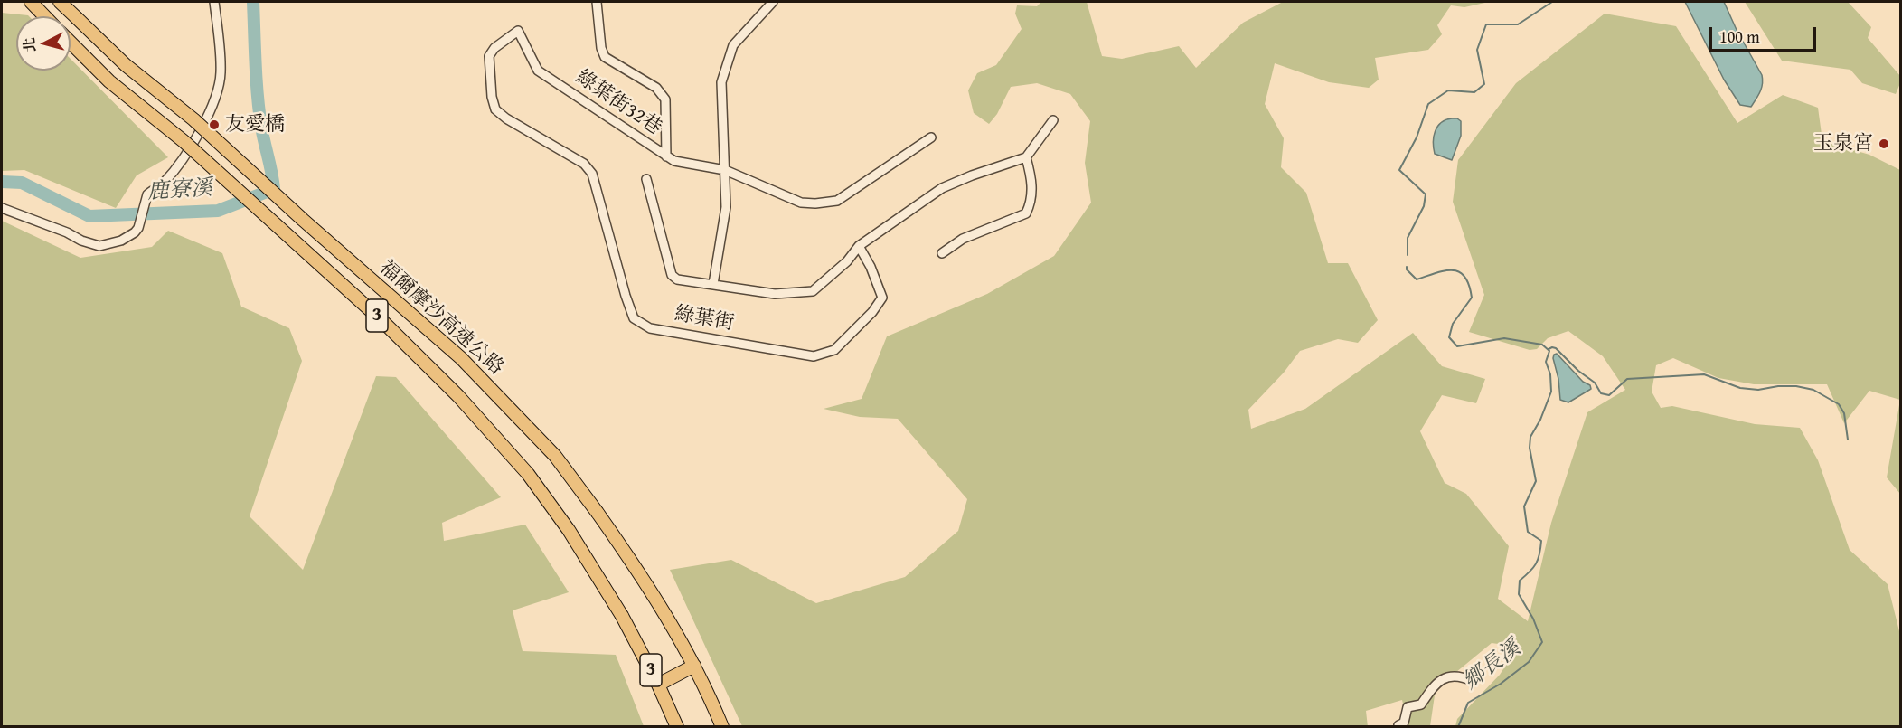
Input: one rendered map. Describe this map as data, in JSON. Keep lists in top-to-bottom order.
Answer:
{
  "streets": {
    "highway": ["3", "福爾摩沙高速公路"],
    "street": ["綠葉街32巷", "綠葉街"]
  },
  "crossings": [
    ["綠葉街32巷", "綠葉街"]
  ],
  "water": ["鹿寮溪", "鄉長溪"],
  "places": ["友愛橋", "玉泉宮"],
  "scale_bar": "100 m",
  "north": "left"
}
